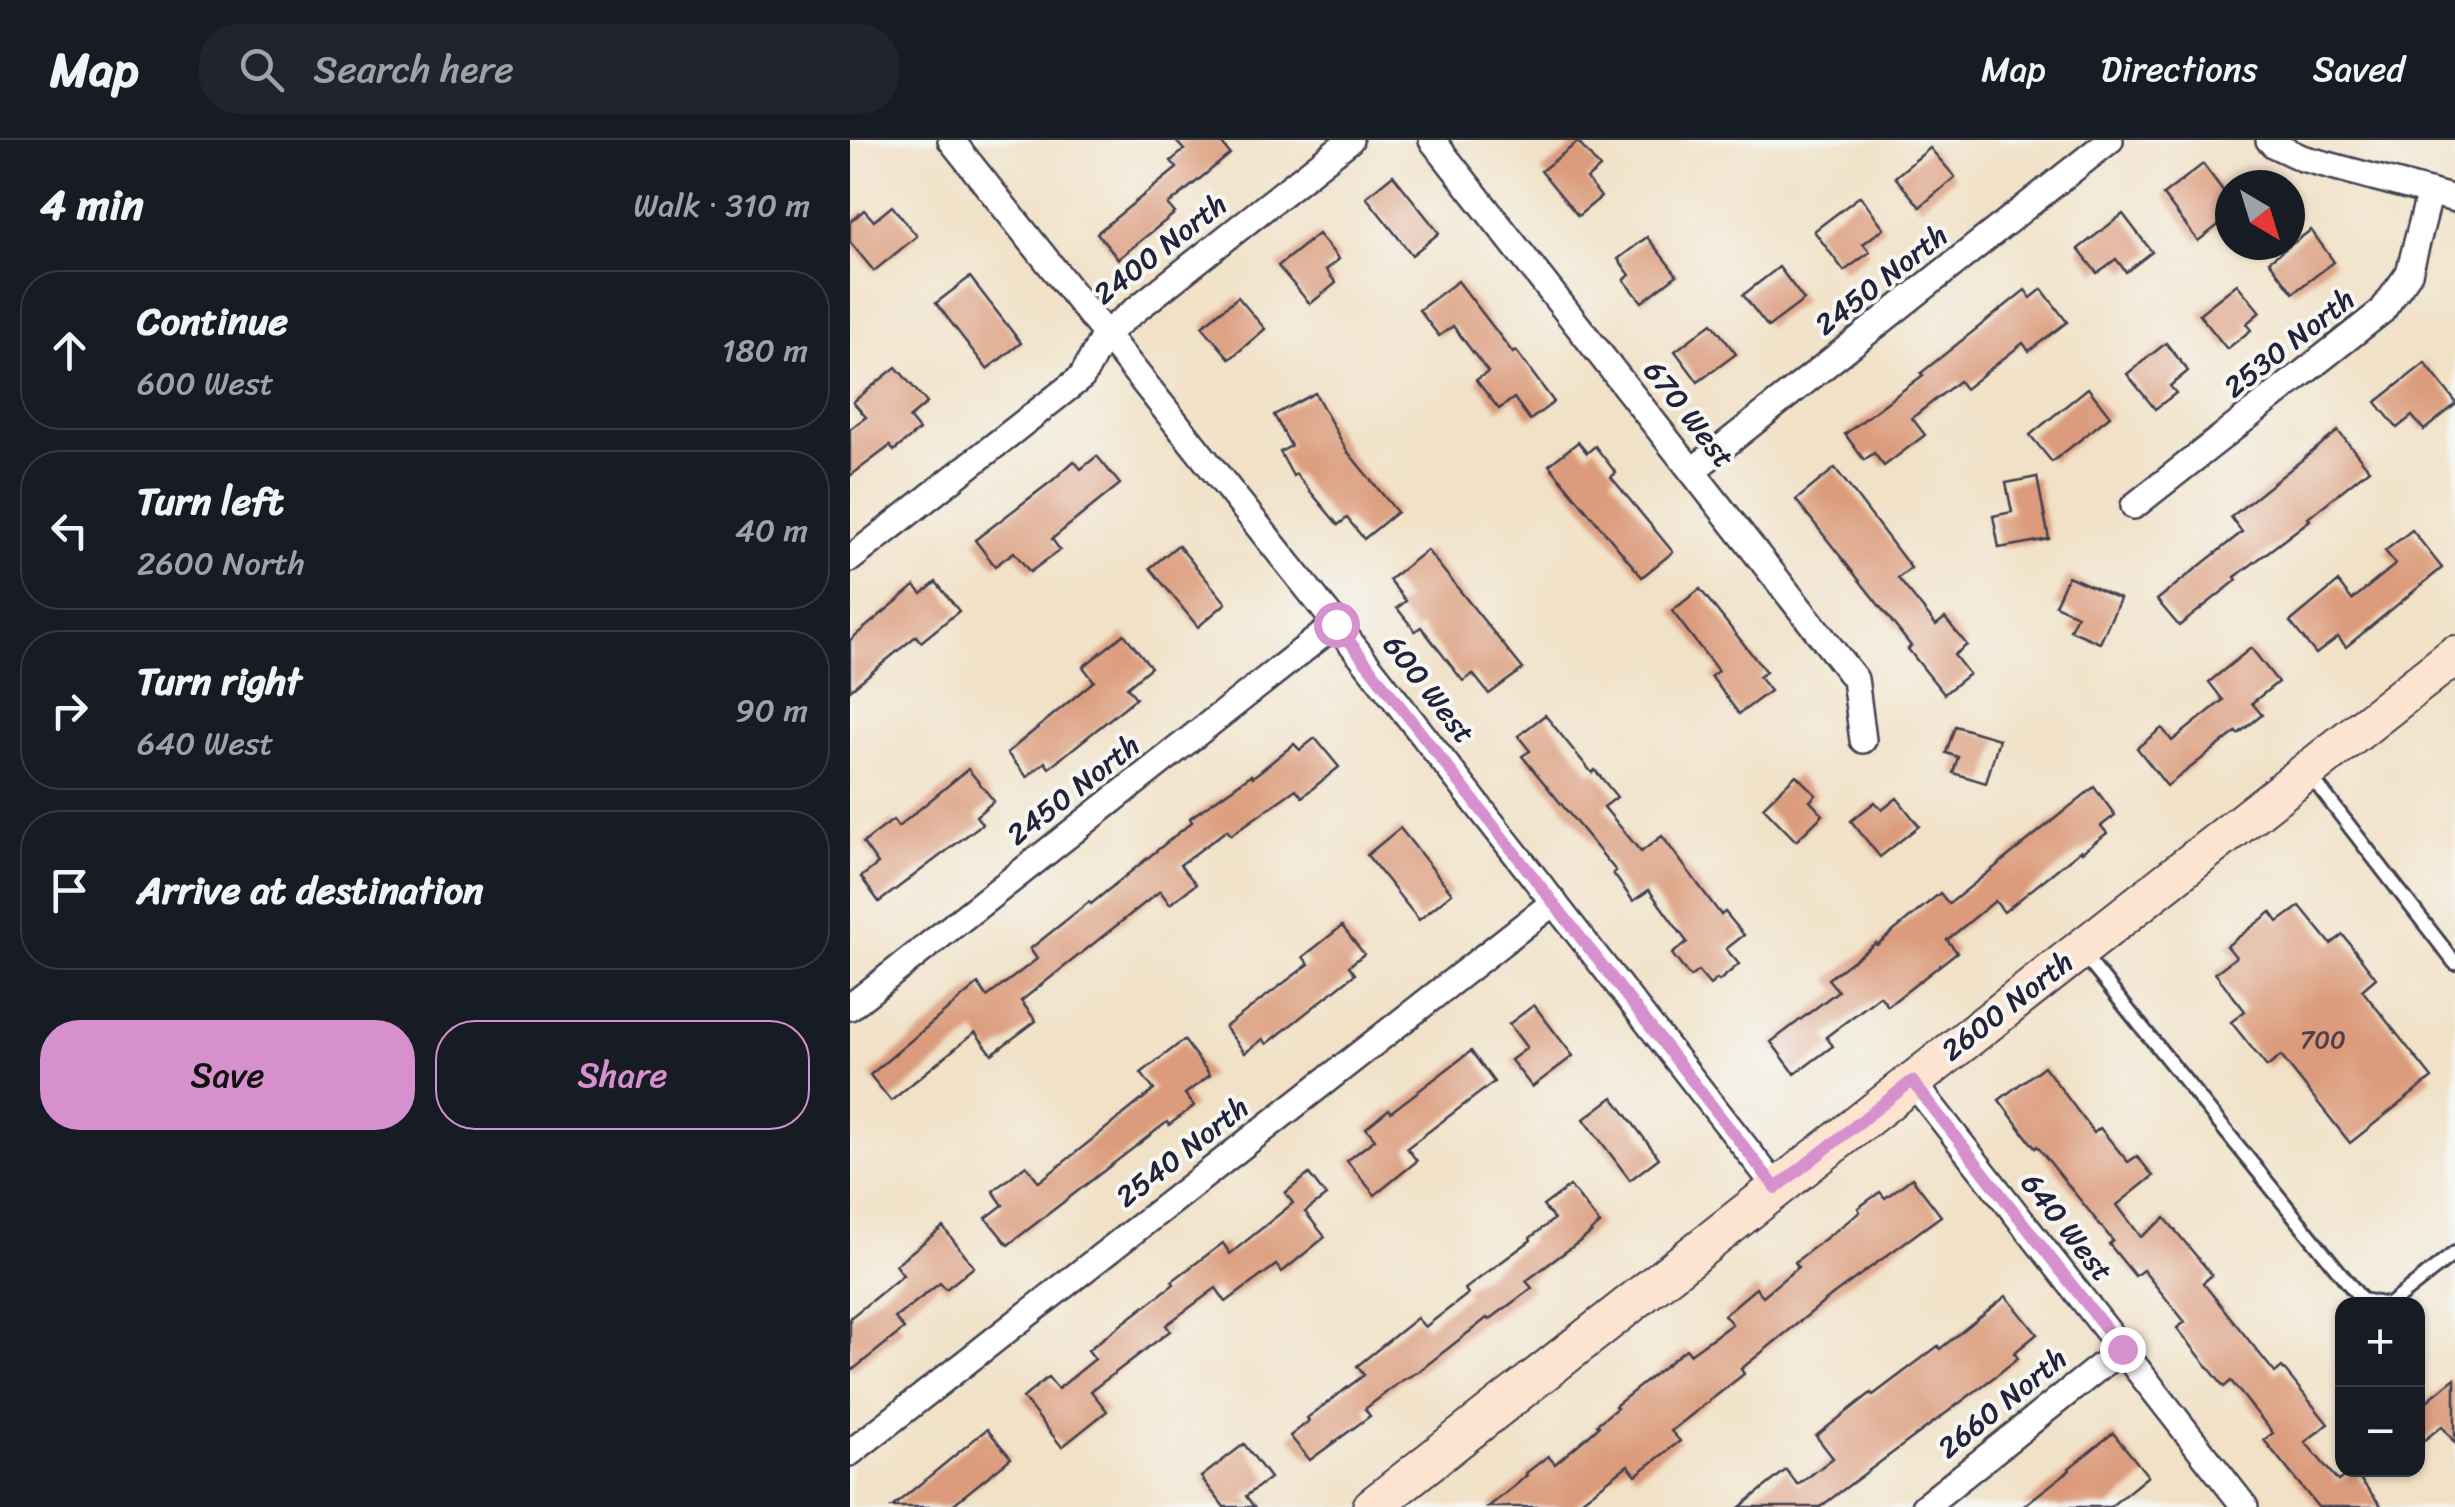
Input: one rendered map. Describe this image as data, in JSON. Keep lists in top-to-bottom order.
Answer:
{
  "streets": {
    "street": [
      "2400 North",
      "2450 North",
      "2530 North",
      "670 West",
      "600 West",
      "2600 North",
      "2540 North",
      "640 West",
      "2660 North"
    ]
  },
  "crossings": [
    ["2400 North", "600 West"],
    ["2450 North", "670 West"],
    ["2450 North", "600 West"],
    ["600 West", "2600 North"],
    ["600 West", "2540 North"],
    ["2600 North", "640 West"],
    ["640 West", "2660 North"]
  ],
  "house_numbers": ["700"],
  "north": "bottom right",
  "page": {
    "header": "Map",
    "search": "Search here",
    "nav": ["Map", "Directions", "Saved"],
    "heading": ["4 min", "Walk · 310 m"],
    "list": [
      ["Continue", "600 West", "180 m"],
      ["Turn left", "2600 North", "40 m"],
      ["Turn right", "640 West", "90 m"],
      "Arrive at destination"
    ],
    "buttons": ["Save", "Share"],
    "map_buttons": ["+", "−"]
  }
}
